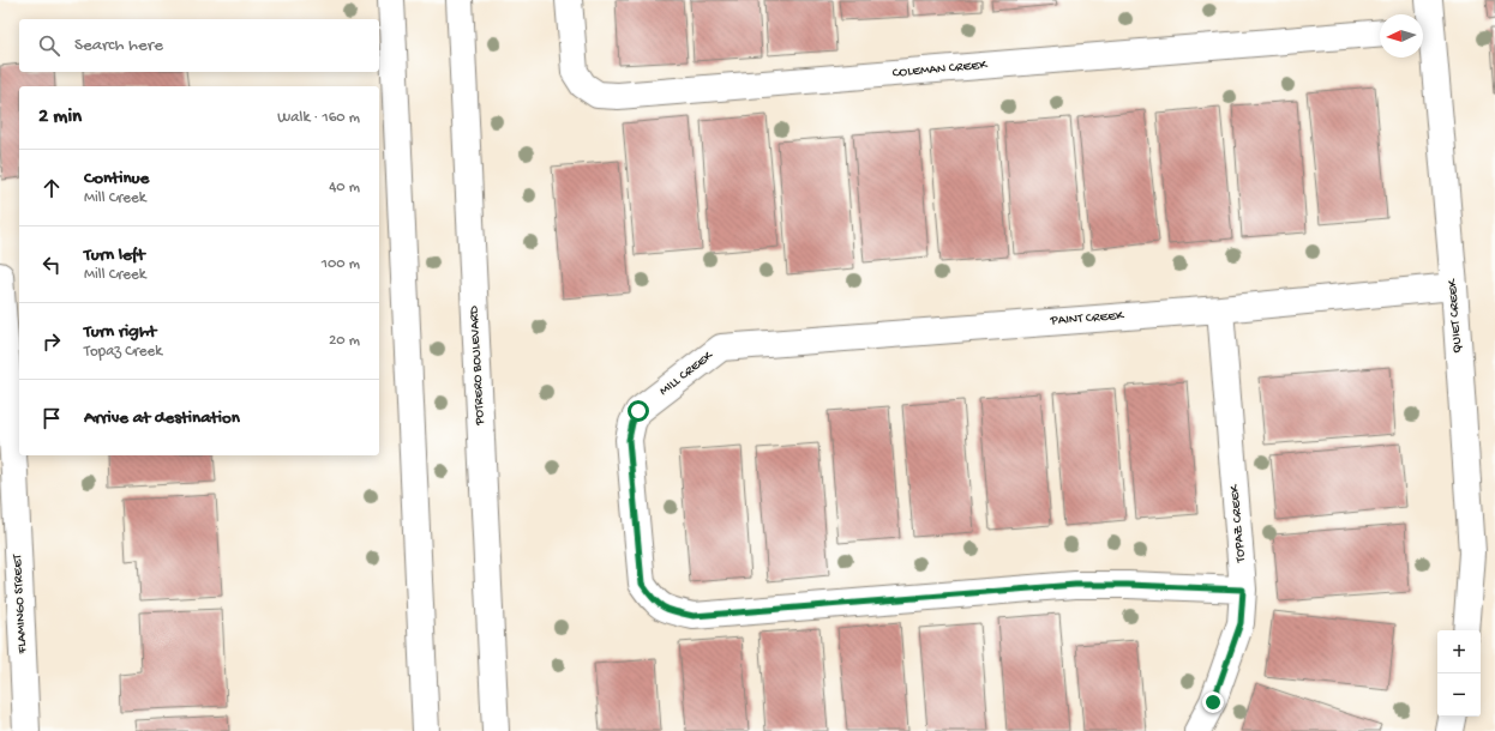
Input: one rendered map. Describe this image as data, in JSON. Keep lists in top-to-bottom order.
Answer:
{
  "streets": {
    "street": [
      "COLEMAN CREEK",
      "QUIET CREEK",
      "PAINT CREEK",
      "POTRERO BOULEVARD",
      "MILL CREEK",
      "TOPAZ CREEK",
      "FLAMINGO STREET"
    ]
  },
  "crossings": [
    ["QUIET CREEK", "PAINT CREEK"],
    ["PAINT CREEK", "MILL CREEK"],
    ["PAINT CREEK", "TOPAZ CREEK"],
    ["MILL CREEK", "TOPAZ CREEK"]
  ],
  "north": "left",
  "page": {
    "search": "Search here",
    "heading": ["2 min", "Walk · 160 m"],
    "list": [
      ["Continue", "Mill Creek", "40 m"],
      ["Turn left", "Mill Creek", "100 m"],
      ["Turn right", "Topaz Creek", "20 m"],
      "Arrive at destination"
    ],
    "map_buttons": ["+", "−"]
  }
}
